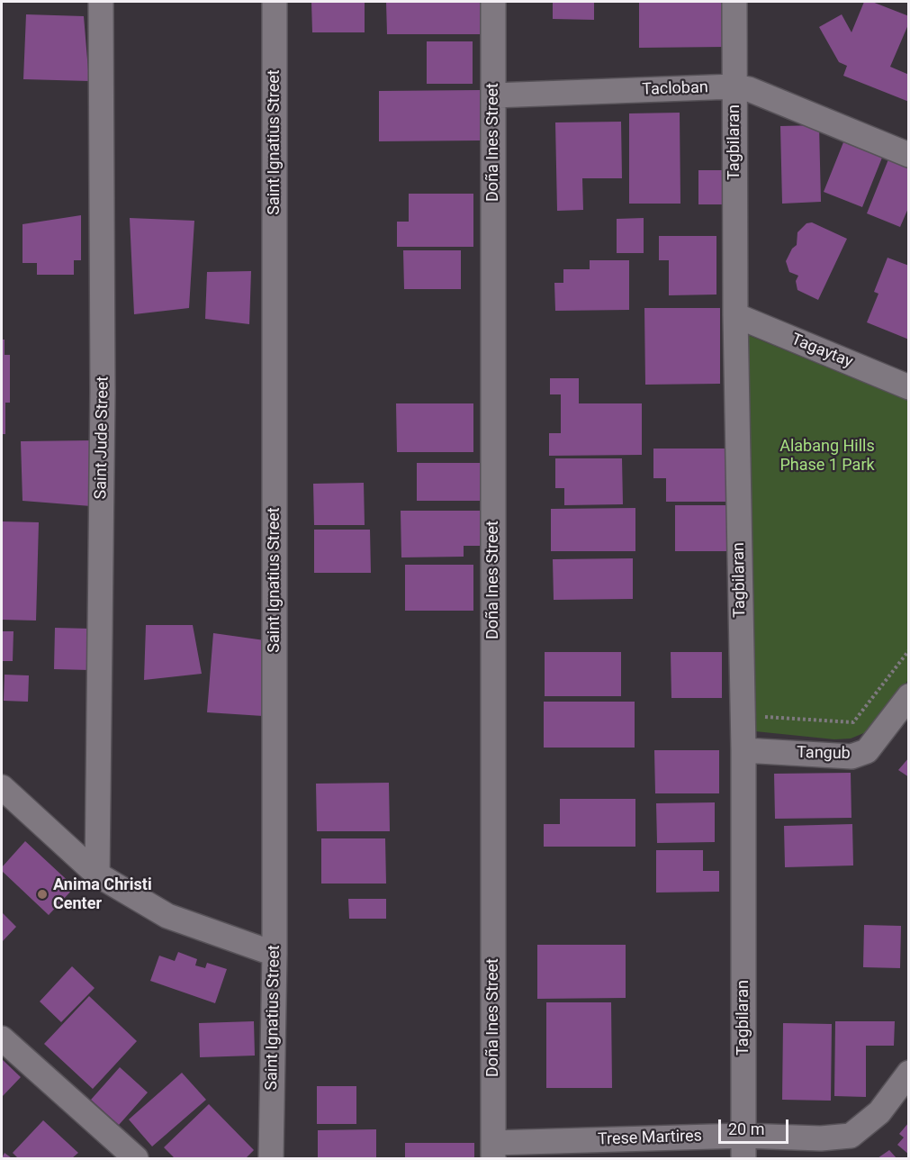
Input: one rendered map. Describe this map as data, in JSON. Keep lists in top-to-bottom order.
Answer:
{
  "streets": {
    "street": [
      "Tacloban",
      "Saint Ignatius Street",
      "Doña Ines Street",
      "Tagbilaran",
      "Tagaytay",
      "Saint Jude Street",
      "Tangub",
      "Trese Martires"
    ]
  },
  "crossings": [
    ["Tacloban", "Doña Ines Street"],
    ["Tacloban", "Tagbilaran"],
    ["Doña Ines Street", "Trese Martires"],
    ["Tagbilaran", "Tagaytay"],
    ["Tagbilaran", "Tangub"],
    ["Tagbilaran", "Trese Martires"]
  ],
  "parks": ["Alabang Hills Phase 1 Park"],
  "places": ["Anima Christi Center"],
  "scale_bar": "20 m"
}
